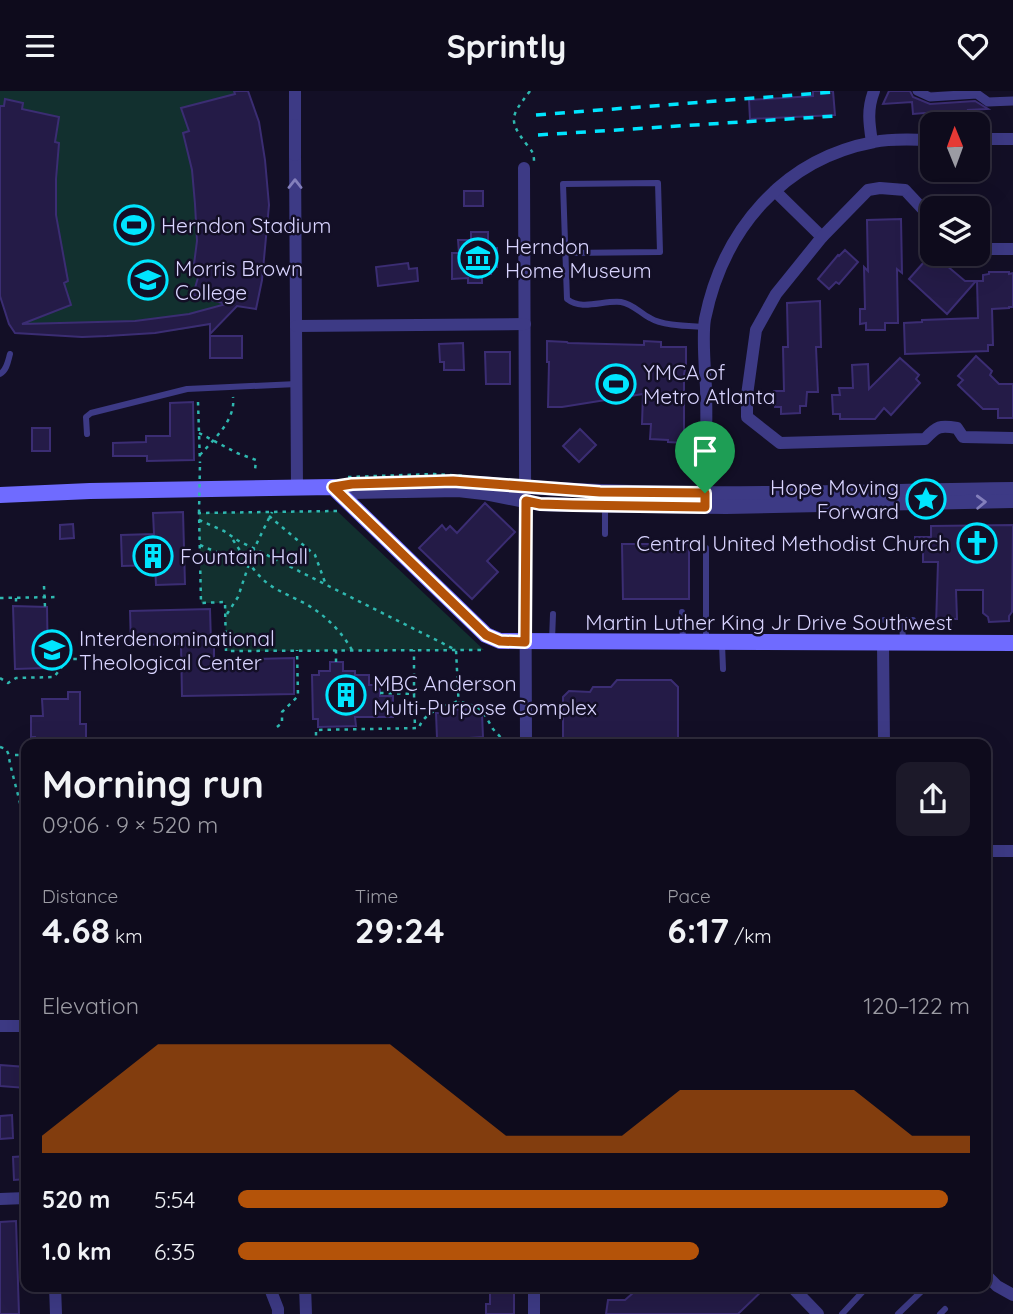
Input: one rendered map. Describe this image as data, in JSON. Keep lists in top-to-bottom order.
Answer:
{
  "streets": {
    "main road": ["Martin Luther King Jr Drive Southwest"]
  },
  "places": {
    "sports": ["Herndon Stadium", "YMCA of Metro Atlanta"],
    "museum": ["Herndon Home Museum"],
    "school or university": ["Morris Brown College", "Interdenominational Theological Center"],
    "place": ["Hope Moving Forward"],
    "church": ["Central United Methodist Church"],
    "building": ["Fountain Hall", "MBC Anderson Multi-Purpose Complex"]
  },
  "north": "top",
  "page": {
    "header": "Sprintly",
    "heading": ["Morning run", "09:06 · 9 × 520 m"],
    "stats": [
      ["Distance", "4.68 km"],
      ["Time", "29:24"],
      ["Pace", "6:17 /km"]
    ],
    "chart": ["Elevation", "120–122 m"],
    "list": [
      {
        "name": "520 m",
        "note": "5:54"
      },
      {
        "name": "1.0 km",
        "note": "6:35"
      }
    ]
  }
}
